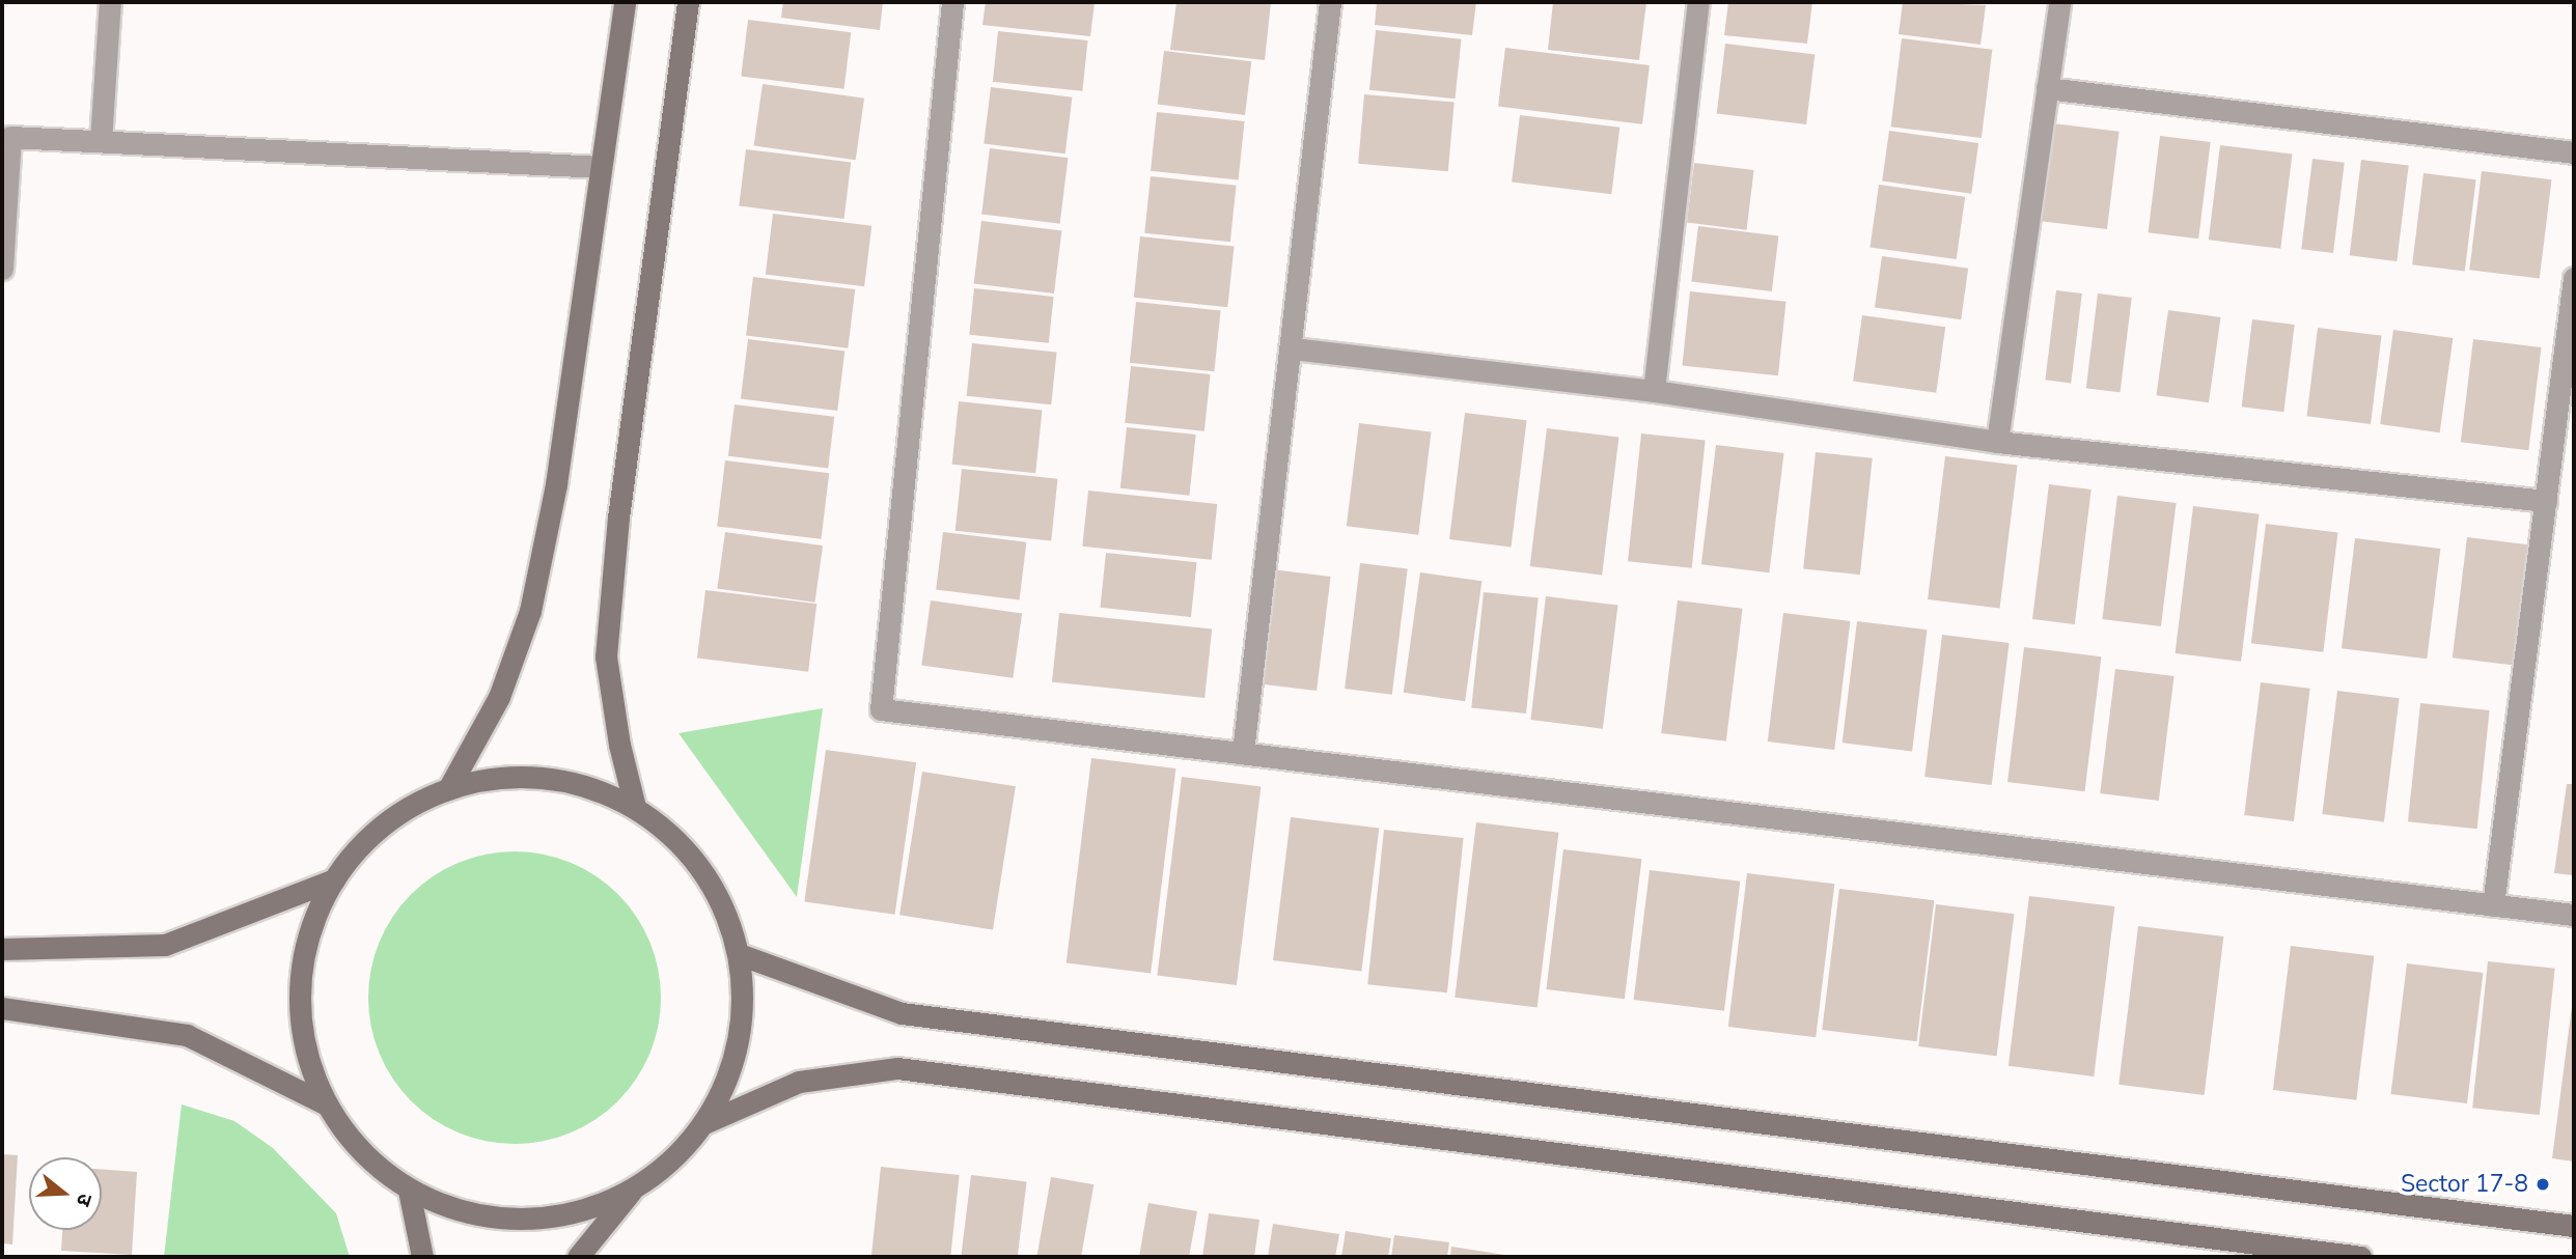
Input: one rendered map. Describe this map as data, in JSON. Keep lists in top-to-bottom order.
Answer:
{
  "places": ["Sector 17-8"],
  "north": "right"
}
